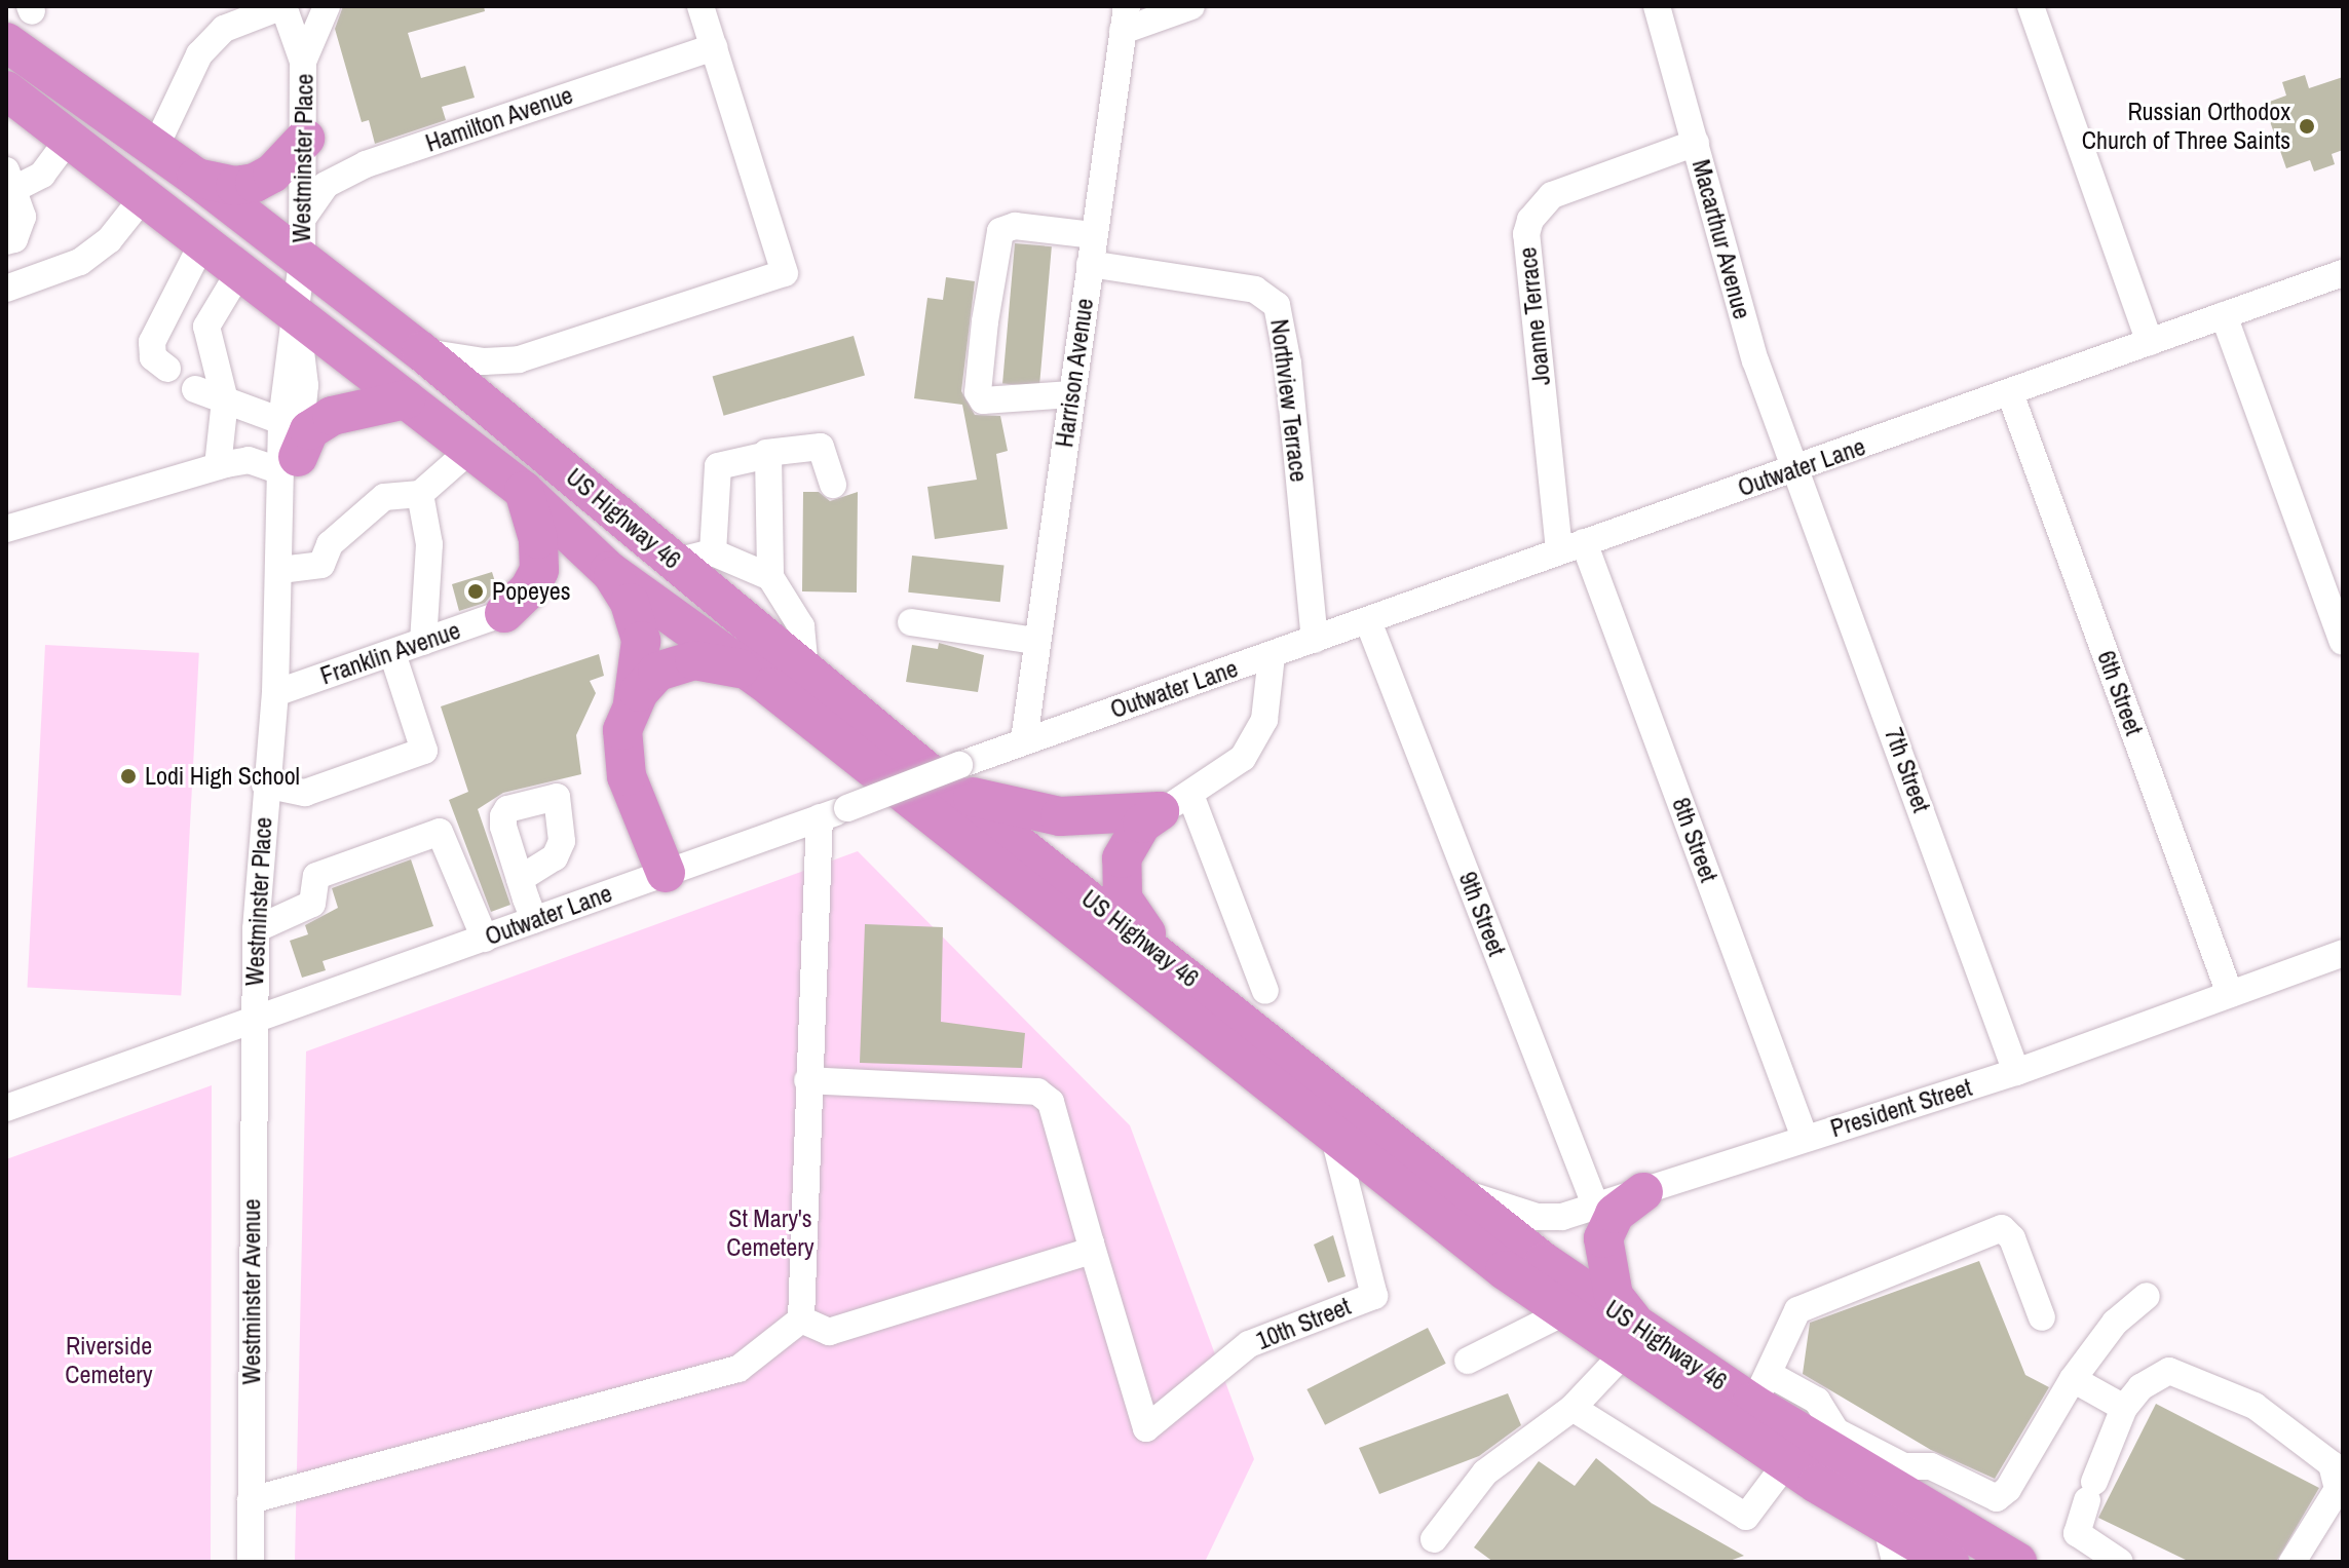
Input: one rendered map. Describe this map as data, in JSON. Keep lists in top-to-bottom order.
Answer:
{
  "streets": {
    "highway": ["US Highway 46"],
    "street": [
      "Hamilton Avenue",
      "Westminster Place",
      "Macarthur Avenue",
      "Joanne Terrace",
      "Harrison Avenue",
      "Northview Terrace",
      "Outwater Lane",
      "Franklin Avenue",
      "6th Street",
      "7th Street",
      "8th Street",
      "9th Street",
      "President Street",
      "Westminster Avenue",
      "10th Street"
    ]
  },
  "crossings": [
    ["Hamilton Avenue", "Westminster Place"],
    ["Westminster Place", "Outwater Lane"],
    ["Westminster Place", "US Highway 46"],
    ["Westminster Place", "Franklin Avenue"],
    ["Westminster Place", "Westminster Avenue"],
    ["Macarthur Avenue", "Joanne Terrace"],
    ["Macarthur Avenue", "Outwater Lane"],
    ["Macarthur Avenue", "7th Street"],
    ["Joanne Terrace", "Outwater Lane"],
    ["Joanne Terrace", "8th Street"],
    ["Harrison Avenue", "Northview Terrace"],
    ["Harrison Avenue", "Outwater Lane"],
    ["Northview Terrace", "Outwater Lane"],
    ["Outwater Lane", "US Highway 46"],
    ["Outwater Lane", "6th Street"],
    ["Outwater Lane", "7th Street"],
    ["Outwater Lane", "8th Street"],
    ["Outwater Lane", "9th Street"],
    ["Outwater Lane", "Westminster Avenue"],
    ["US Highway 46", "President Street"],
    ["US Highway 46", "10th Street"],
    ["6th Street", "President Street"],
    ["7th Street", "President Street"],
    ["8th Street", "President Street"],
    ["9th Street", "President Street"]
  ],
  "parks": ["St Mary's Cemetery", "Riverside Cemetery"],
  "places": ["Russian Orthodox Church of Three Saints", "Popeyes", "Lodi High School"]
}
